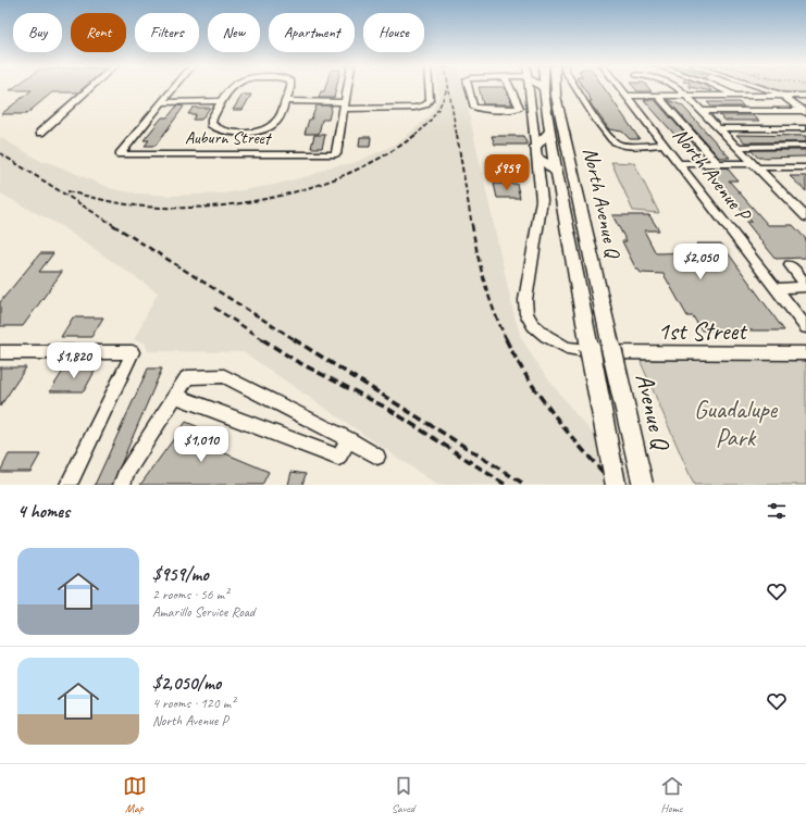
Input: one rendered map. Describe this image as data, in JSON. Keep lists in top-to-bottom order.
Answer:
{
  "streets": {
    "main road": ["North Avenue Q", "Avenue Q"],
    "street": ["Auburn Street", "North Avenue P", "1st Street"]
  },
  "crossings": [
    ["North Avenue Q", "1st Street"],
    ["North Avenue Q", "Avenue Q"],
    ["1st Street", "Avenue Q"]
  ],
  "parks": ["Guadalupe Park"],
  "page": {
    "chip": [
      "Buy",
      "Rent",
      "Filters",
      "New",
      "Apartment",
      "House"
    ],
    "price": [
      "$959",
      "$2,050",
      "$1,820",
      "$1,010"
    ],
    "heading": "4 homes",
    "list": [
      {
        "name": "$959/mo",
        "note": "2 rooms · 56 m² · Amarillo Service Road"
      },
      {
        "name": "$2,050/mo",
        "note": "4 rooms · 120 m² · North Avenue P"
      }
    ],
    "tabs": ["Map", "Saved", "Home"]
  }
}
